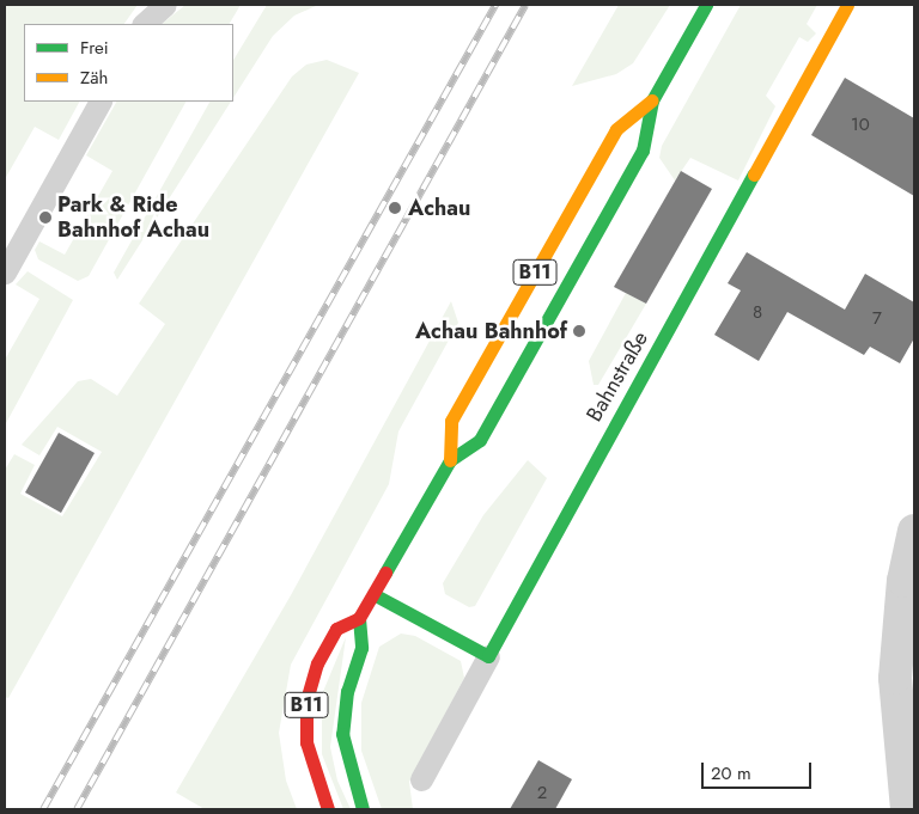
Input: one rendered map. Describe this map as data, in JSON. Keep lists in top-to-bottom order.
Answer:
{
  "streets": {
    "main road": ["B11", "Bahnstraße"]
  },
  "places": ["Achau", "Park & Ride Bahnhof Achau", "Achau Bahnhof"],
  "house_numbers": [
    "10",
    "8",
    "7",
    "2"
  ],
  "legend": ["Frei", "Zäh"],
  "scale_bar": "20 m"
}
